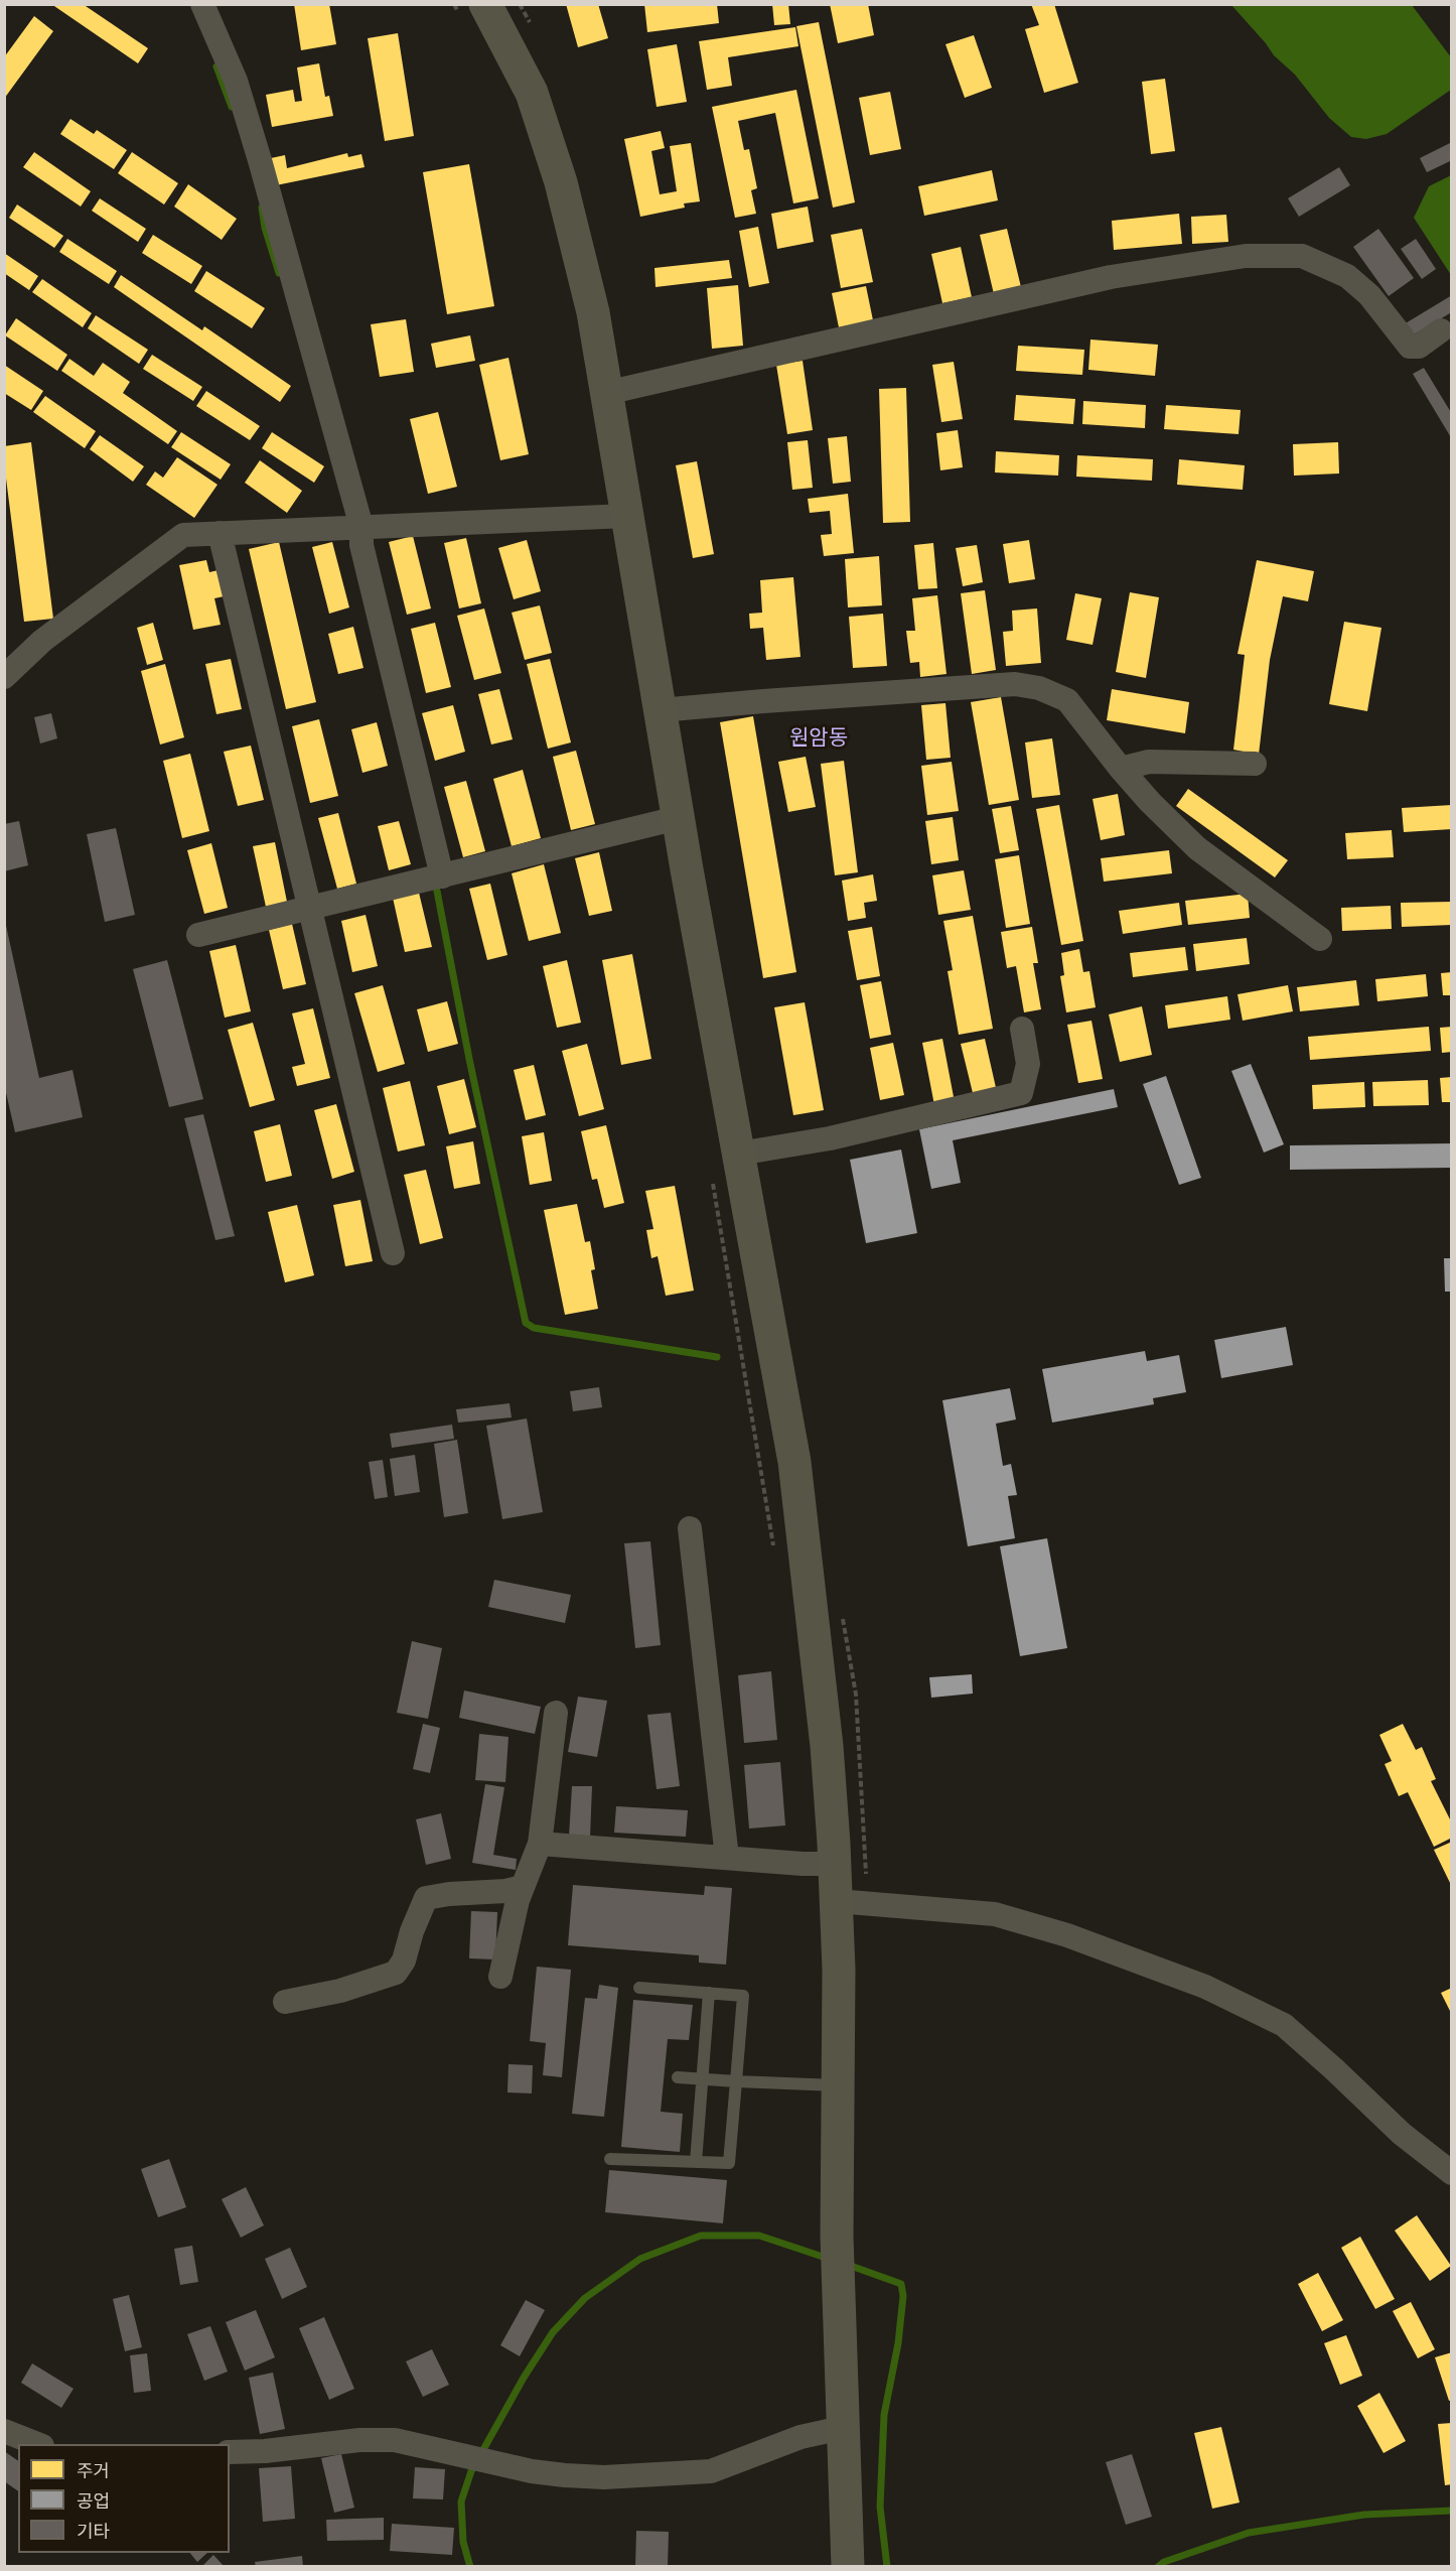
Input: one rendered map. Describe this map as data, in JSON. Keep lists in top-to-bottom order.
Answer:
{
  "districts": ["원암동"],
  "legend": ["주거", "공업", "기타"]
}
